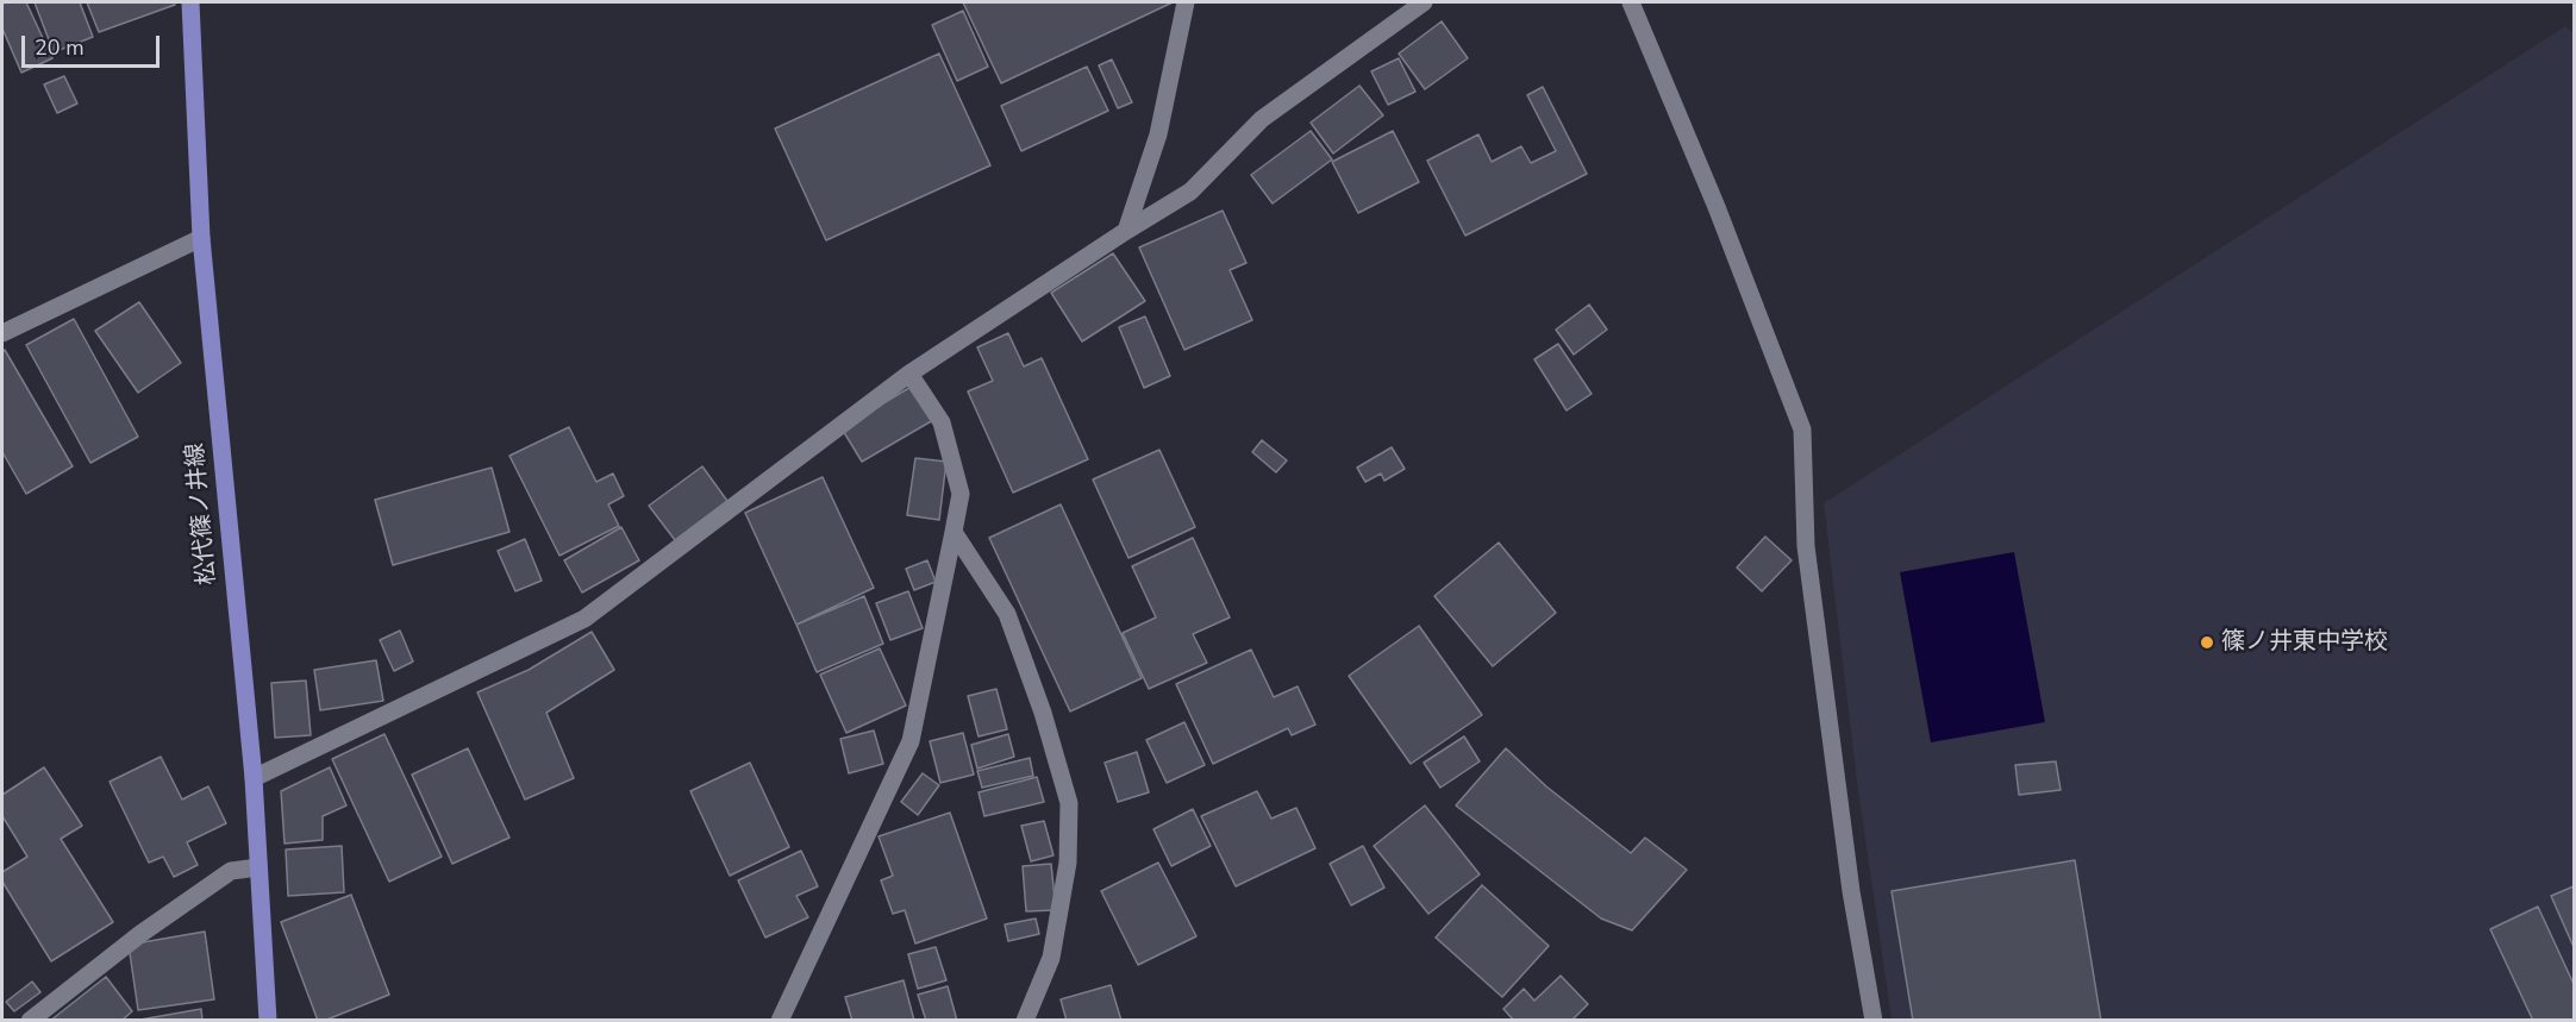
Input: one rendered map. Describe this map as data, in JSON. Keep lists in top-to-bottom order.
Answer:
{
  "streets": {
    "main road": ["松代篠ノ井線"]
  },
  "places": ["篠ノ井東中学校"],
  "scale_bar": "20 m"
}
